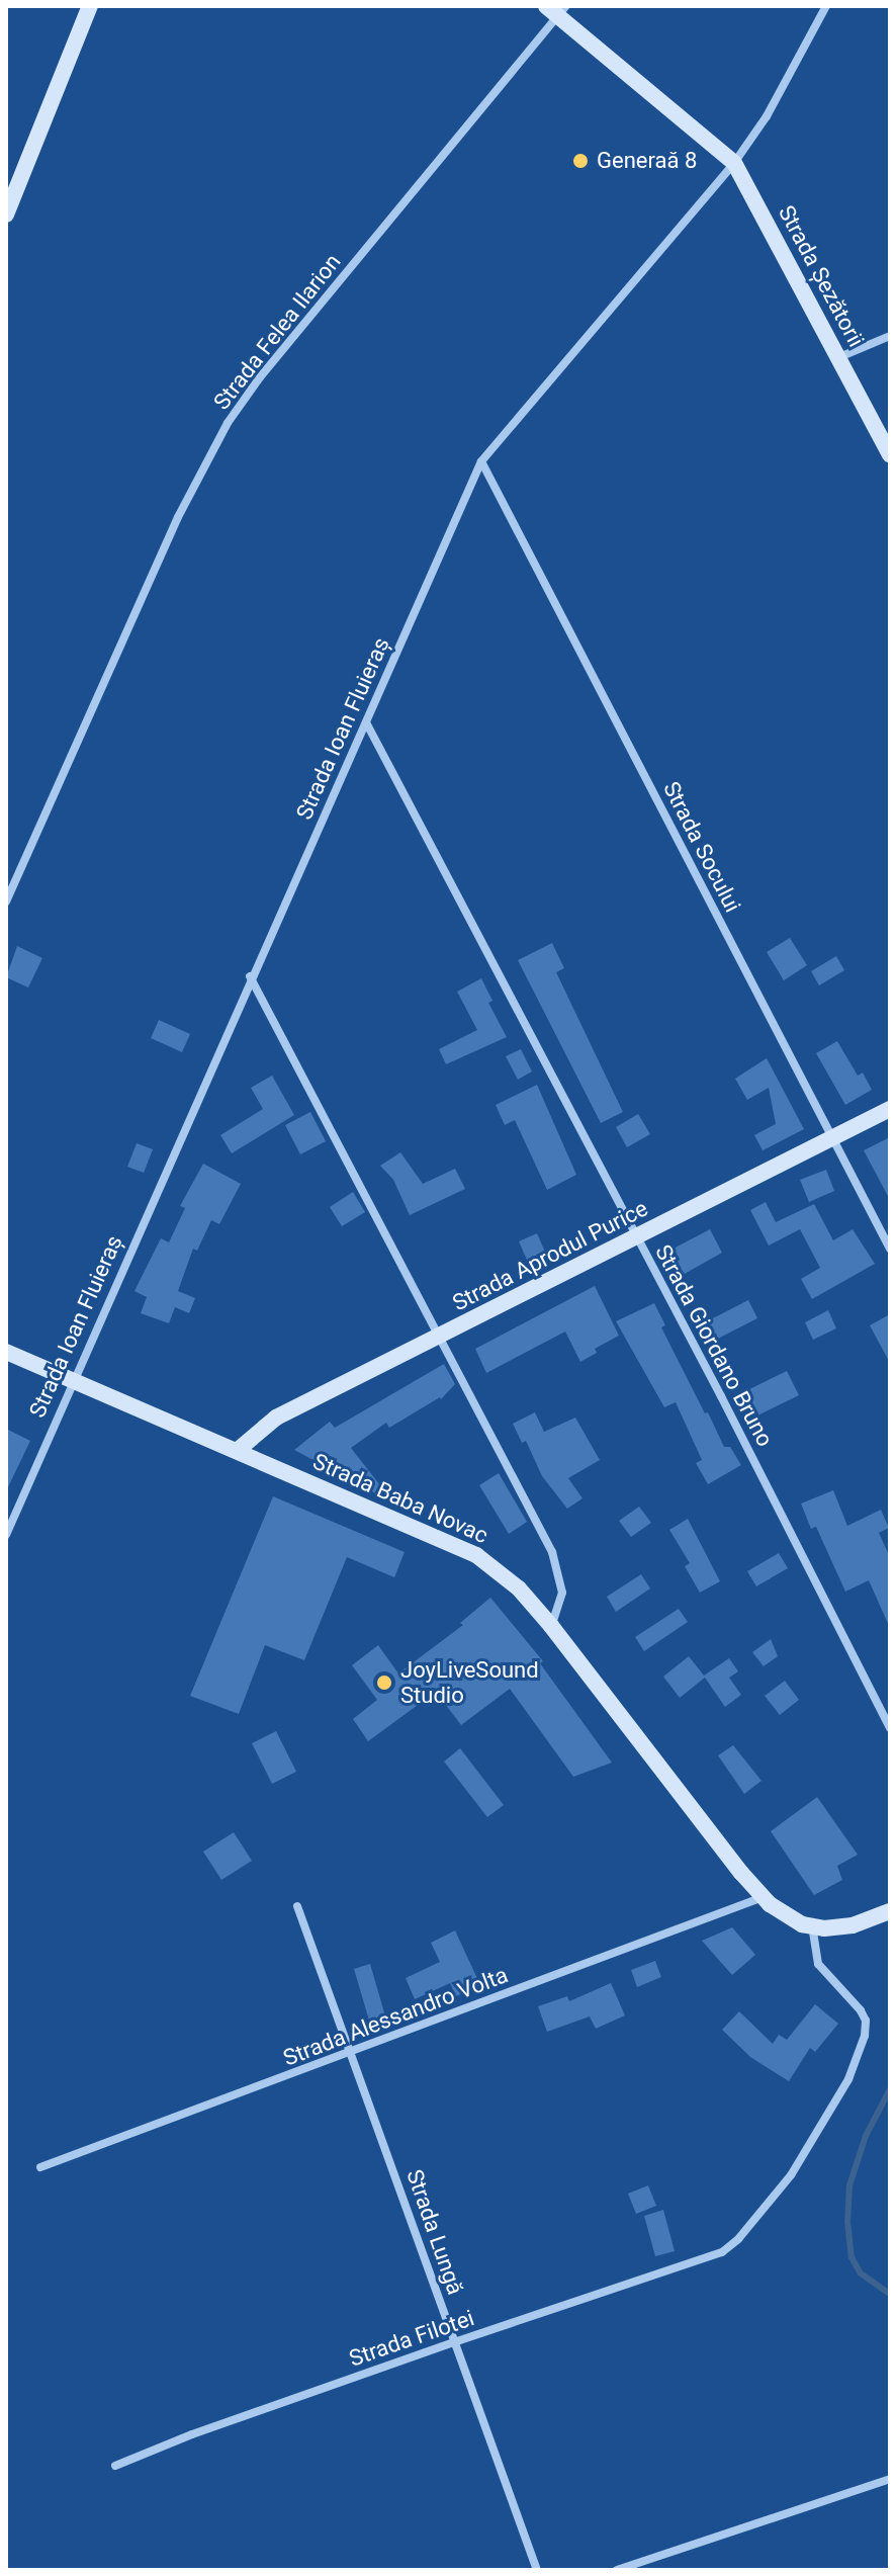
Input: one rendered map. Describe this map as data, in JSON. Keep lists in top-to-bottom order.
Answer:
{
  "streets": {
    "street": [
      "Strada Șezătorii",
      "Strada Felea Ilarion",
      "Strada Ioan Fluieraș",
      "Strada Socului",
      "Strada Aprodul Purice",
      "Strada Giordano Bruno",
      "Strada Baba Novac",
      "Strada Alessandro Volta",
      "Strada Lungă",
      "Strada Filotei"
    ]
  },
  "crossings": [
    ["Strada Șezătorii", "Strada Ioan Fluieraș"],
    ["Strada Ioan Fluieraș", "Strada Socului"],
    ["Strada Ioan Fluieraș", "Strada Giordano Bruno"],
    ["Strada Ioan Fluieraș", "Strada Baba Novac"],
    ["Strada Socului", "Strada Aprodul Purice"],
    ["Strada Aprodul Purice", "Strada Giordano Bruno"],
    ["Strada Aprodul Purice", "Strada Baba Novac"],
    ["Strada Baba Novac", "Strada Alessandro Volta"],
    ["Strada Baba Novac", "Strada Filotei"],
    ["Strada Alessandro Volta", "Strada Lungă"],
    ["Strada Lungă", "Strada Filotei"]
  ],
  "places": ["Generaă 8", "JoyLiveSound Studio"]
}
